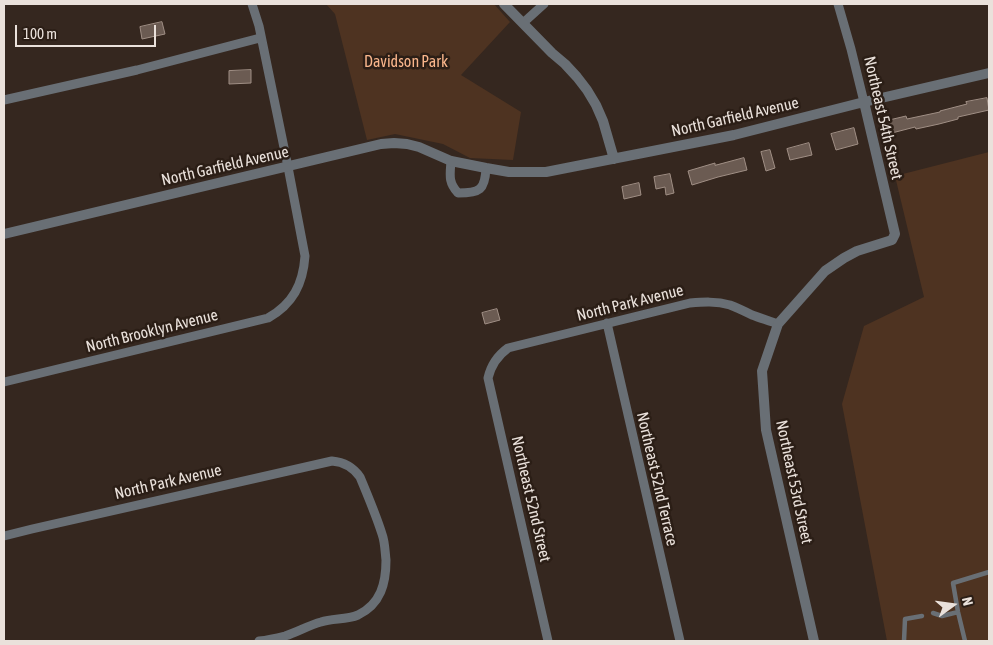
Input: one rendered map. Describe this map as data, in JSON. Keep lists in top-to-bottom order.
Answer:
{
  "streets": {
    "street": [
      "North Garfield Avenue",
      "Northeast 54th Street",
      "North Park Avenue",
      "North Brooklyn Avenue",
      "Northeast 52nd Terrace",
      "Northeast 53rd Street",
      "Northeast 52nd Street"
    ]
  },
  "crossings": [
    ["North Garfield Avenue", "Northeast 54th Street"],
    ["North Garfield Avenue", "North Brooklyn Avenue"],
    ["Northeast 54th Street", "Northeast 53rd Street"],
    ["North Park Avenue", "Northeast 52nd Terrace"],
    ["North Park Avenue", "Northeast 53rd Street"],
    ["North Park Avenue", "Northeast 52nd Street"]
  ],
  "parks": ["Davidson Park"],
  "scale_bar": "100 m",
  "north": "right"
}
